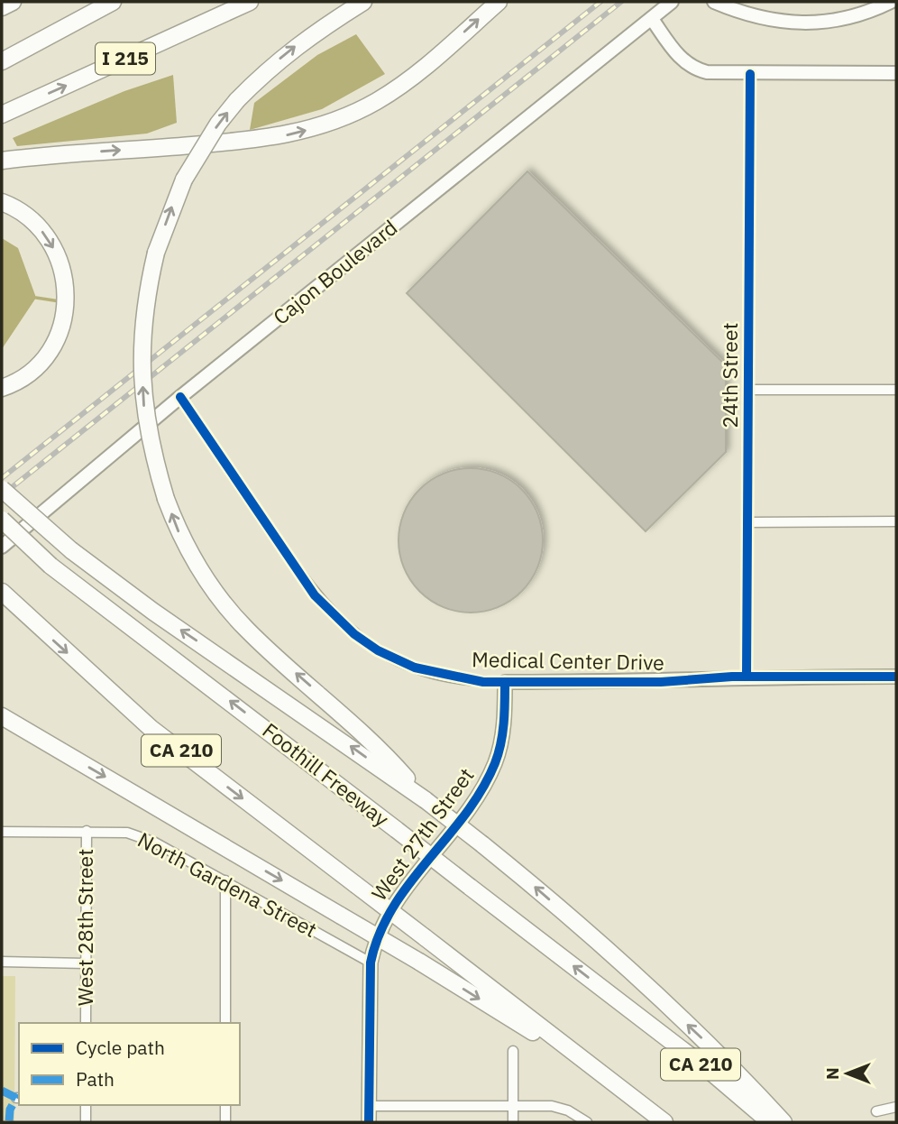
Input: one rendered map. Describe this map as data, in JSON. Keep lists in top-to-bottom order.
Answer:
{
  "streets": {
    "highway": ["I 215", "CA 210", "Foothill Freeway"],
    "street": [
      "Cajon Boulevard",
      "24th Street",
      "Medical Center Drive",
      "West 27th Street",
      "North Gardena Street",
      "West 28th Street"
    ]
  },
  "crossings": [
    ["Cajon Boulevard", "Medical Center Drive"],
    ["24th Street", "Medical Center Drive"],
    ["Medical Center Drive", "West 27th Street"],
    ["West 27th Street", "North Gardena Street"],
    ["North Gardena Street", "West 28th Street"]
  ],
  "legend": ["Cycle path", "Path"],
  "north": "left"
}
